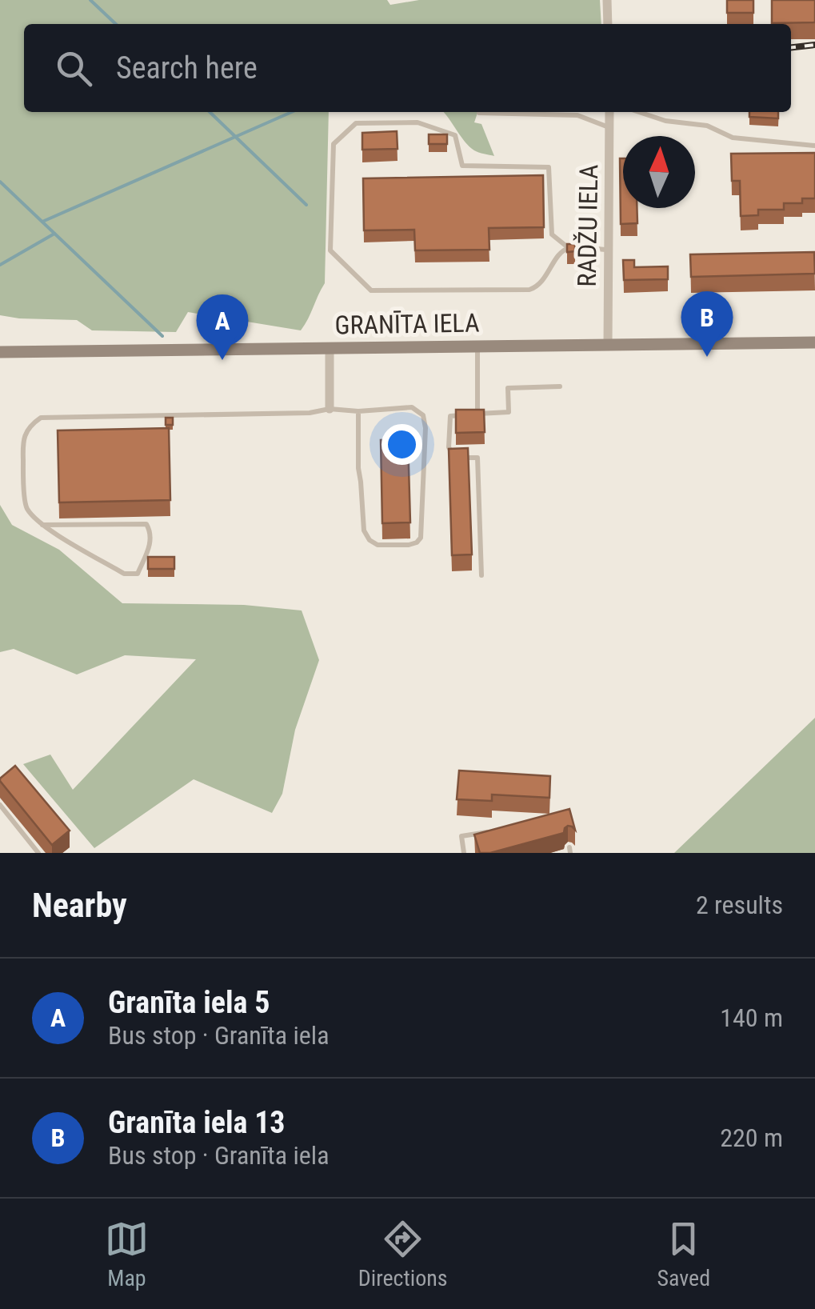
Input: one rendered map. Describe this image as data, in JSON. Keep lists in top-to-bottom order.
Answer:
{
  "streets": {
    "main road": ["GRANĪTA IELA"],
    "street": ["RADŽU IELA"]
  },
  "crossings": [
    ["RADŽU IELA", "GRANĪTA IELA"]
  ],
  "north": "top",
  "page": {
    "search": "Search here",
    "pins": ["B", "A"],
    "heading": ["Nearby", "2 results"],
    "list": [
      {
        "mark": "A",
        "name": "Granīta iela 5",
        "note": "Bus stop · Granīta iela",
        "value": "140 m"
      },
      {
        "mark": "B",
        "name": "Granīta iela 13",
        "note": "Bus stop · Granīta iela",
        "value": "220 m"
      }
    ],
    "nav": ["Map", "Directions", "Saved"]
  }
}
